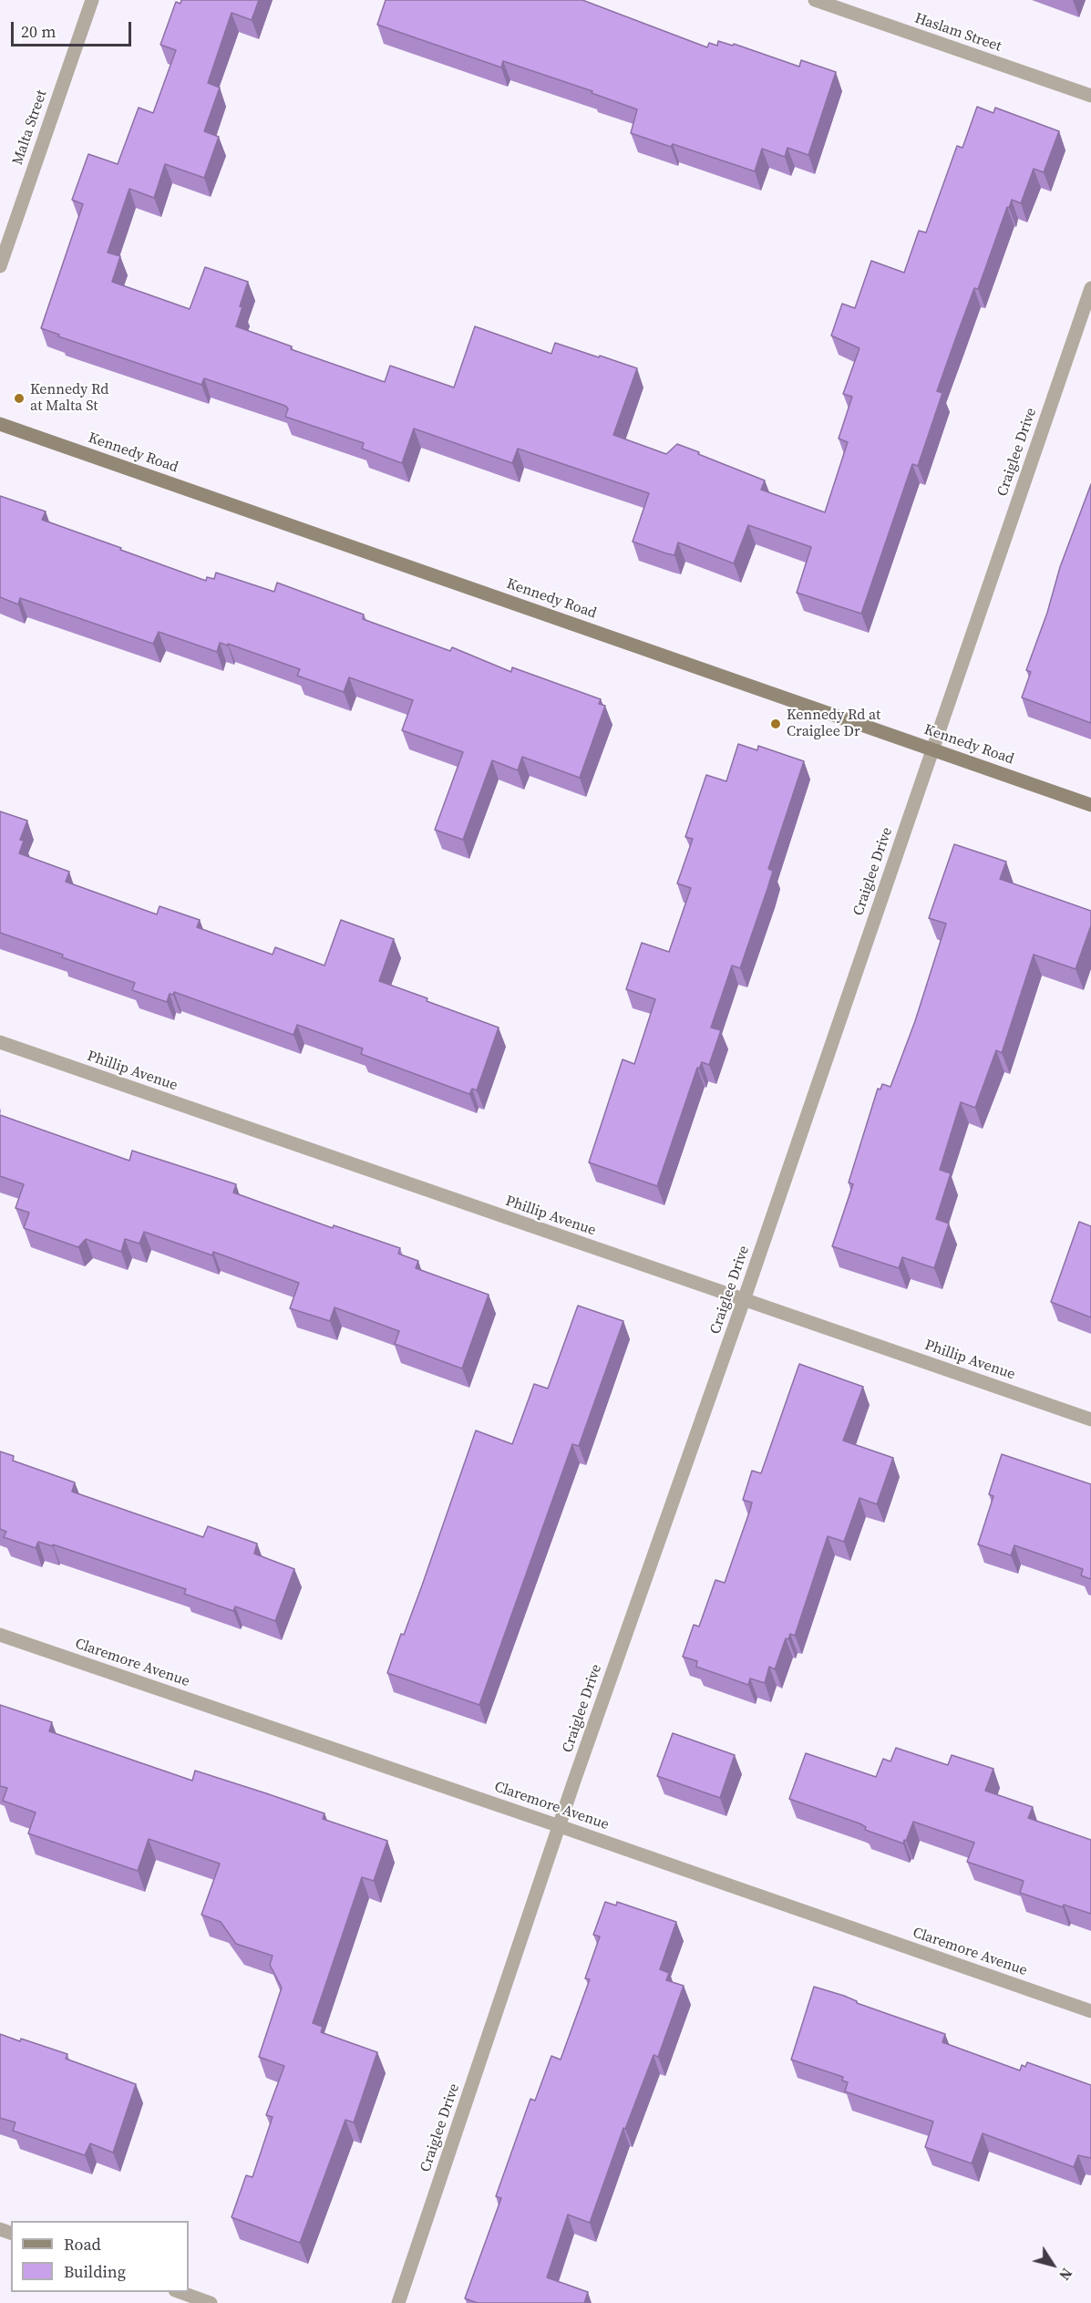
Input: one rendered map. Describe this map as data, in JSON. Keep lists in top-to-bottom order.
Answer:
{
  "streets": {
    "street": [
      "Haslam Street",
      "Malta Street",
      "Craiglee Drive",
      "Kennedy Road",
      "Phillip Avenue",
      "Claremore Avenue"
    ]
  },
  "crossings": [
    ["Craiglee Drive", "Kennedy Road"],
    ["Craiglee Drive", "Phillip Avenue"],
    ["Craiglee Drive", "Claremore Avenue"]
  ],
  "places": ["Kennedy Rd at Malta St", "Kennedy Rd at Craiglee Dr"],
  "legend": ["Road", "Building"],
  "scale_bar": "20 m",
  "north": "bottom right"
}
